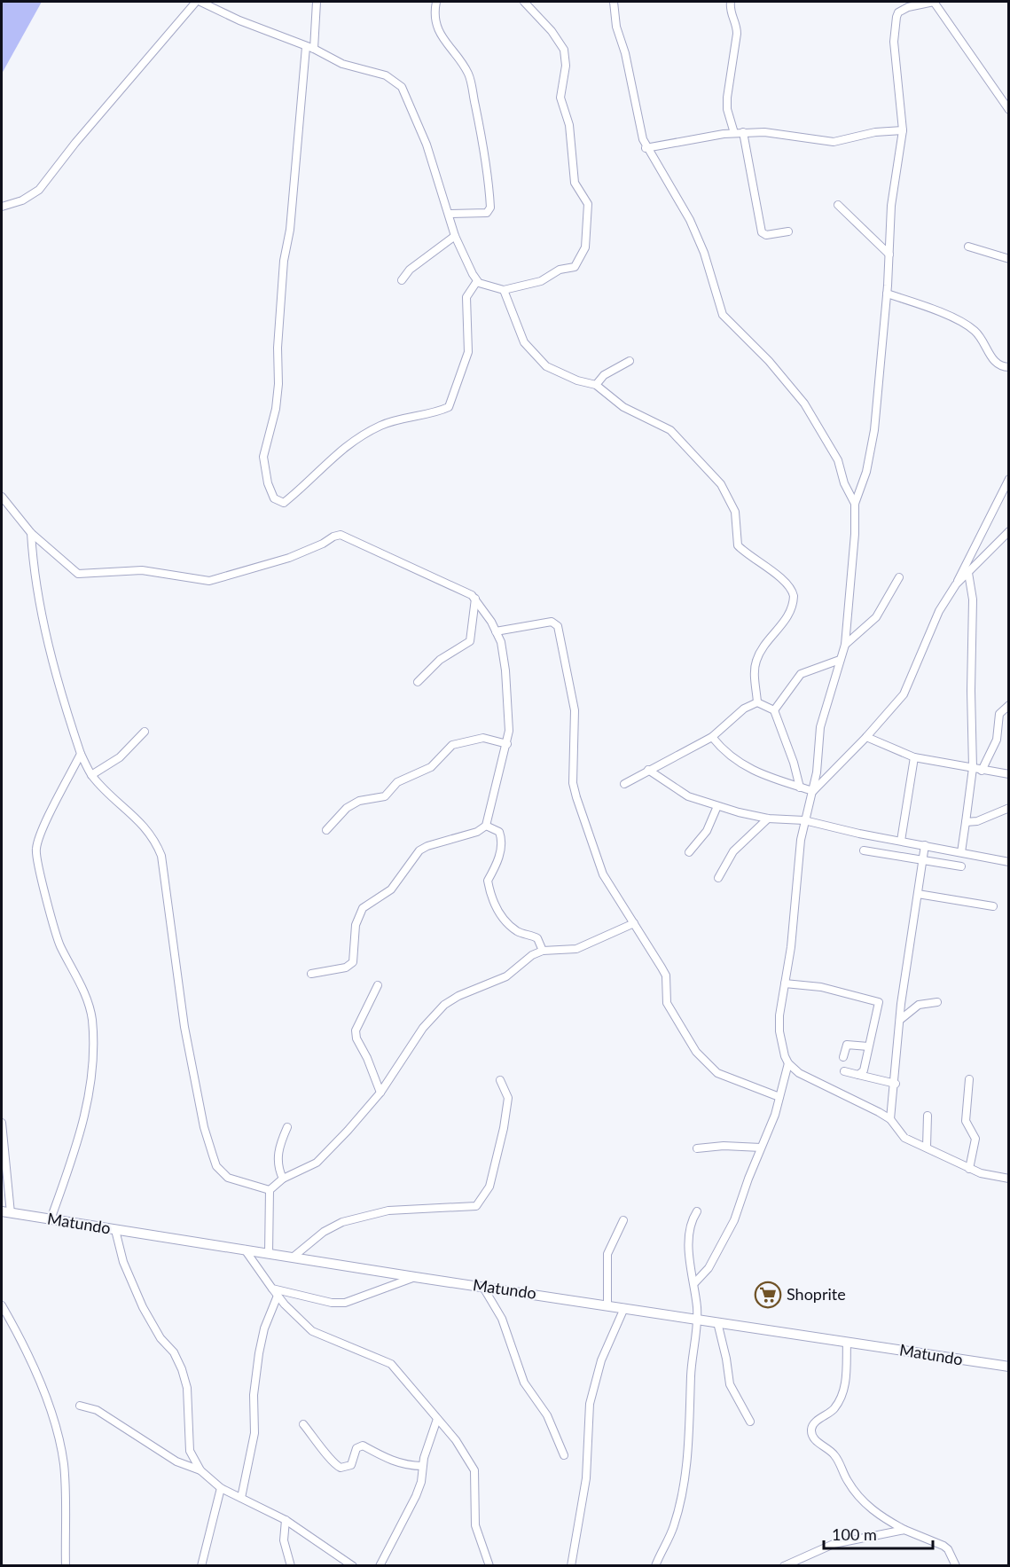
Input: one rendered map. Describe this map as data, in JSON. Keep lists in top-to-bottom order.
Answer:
{
  "streets": {
    "main road": ["Matundo"]
  },
  "places": {
    "supermarket": ["Shoprite"]
  },
  "scale_bar": "100 m"
}
